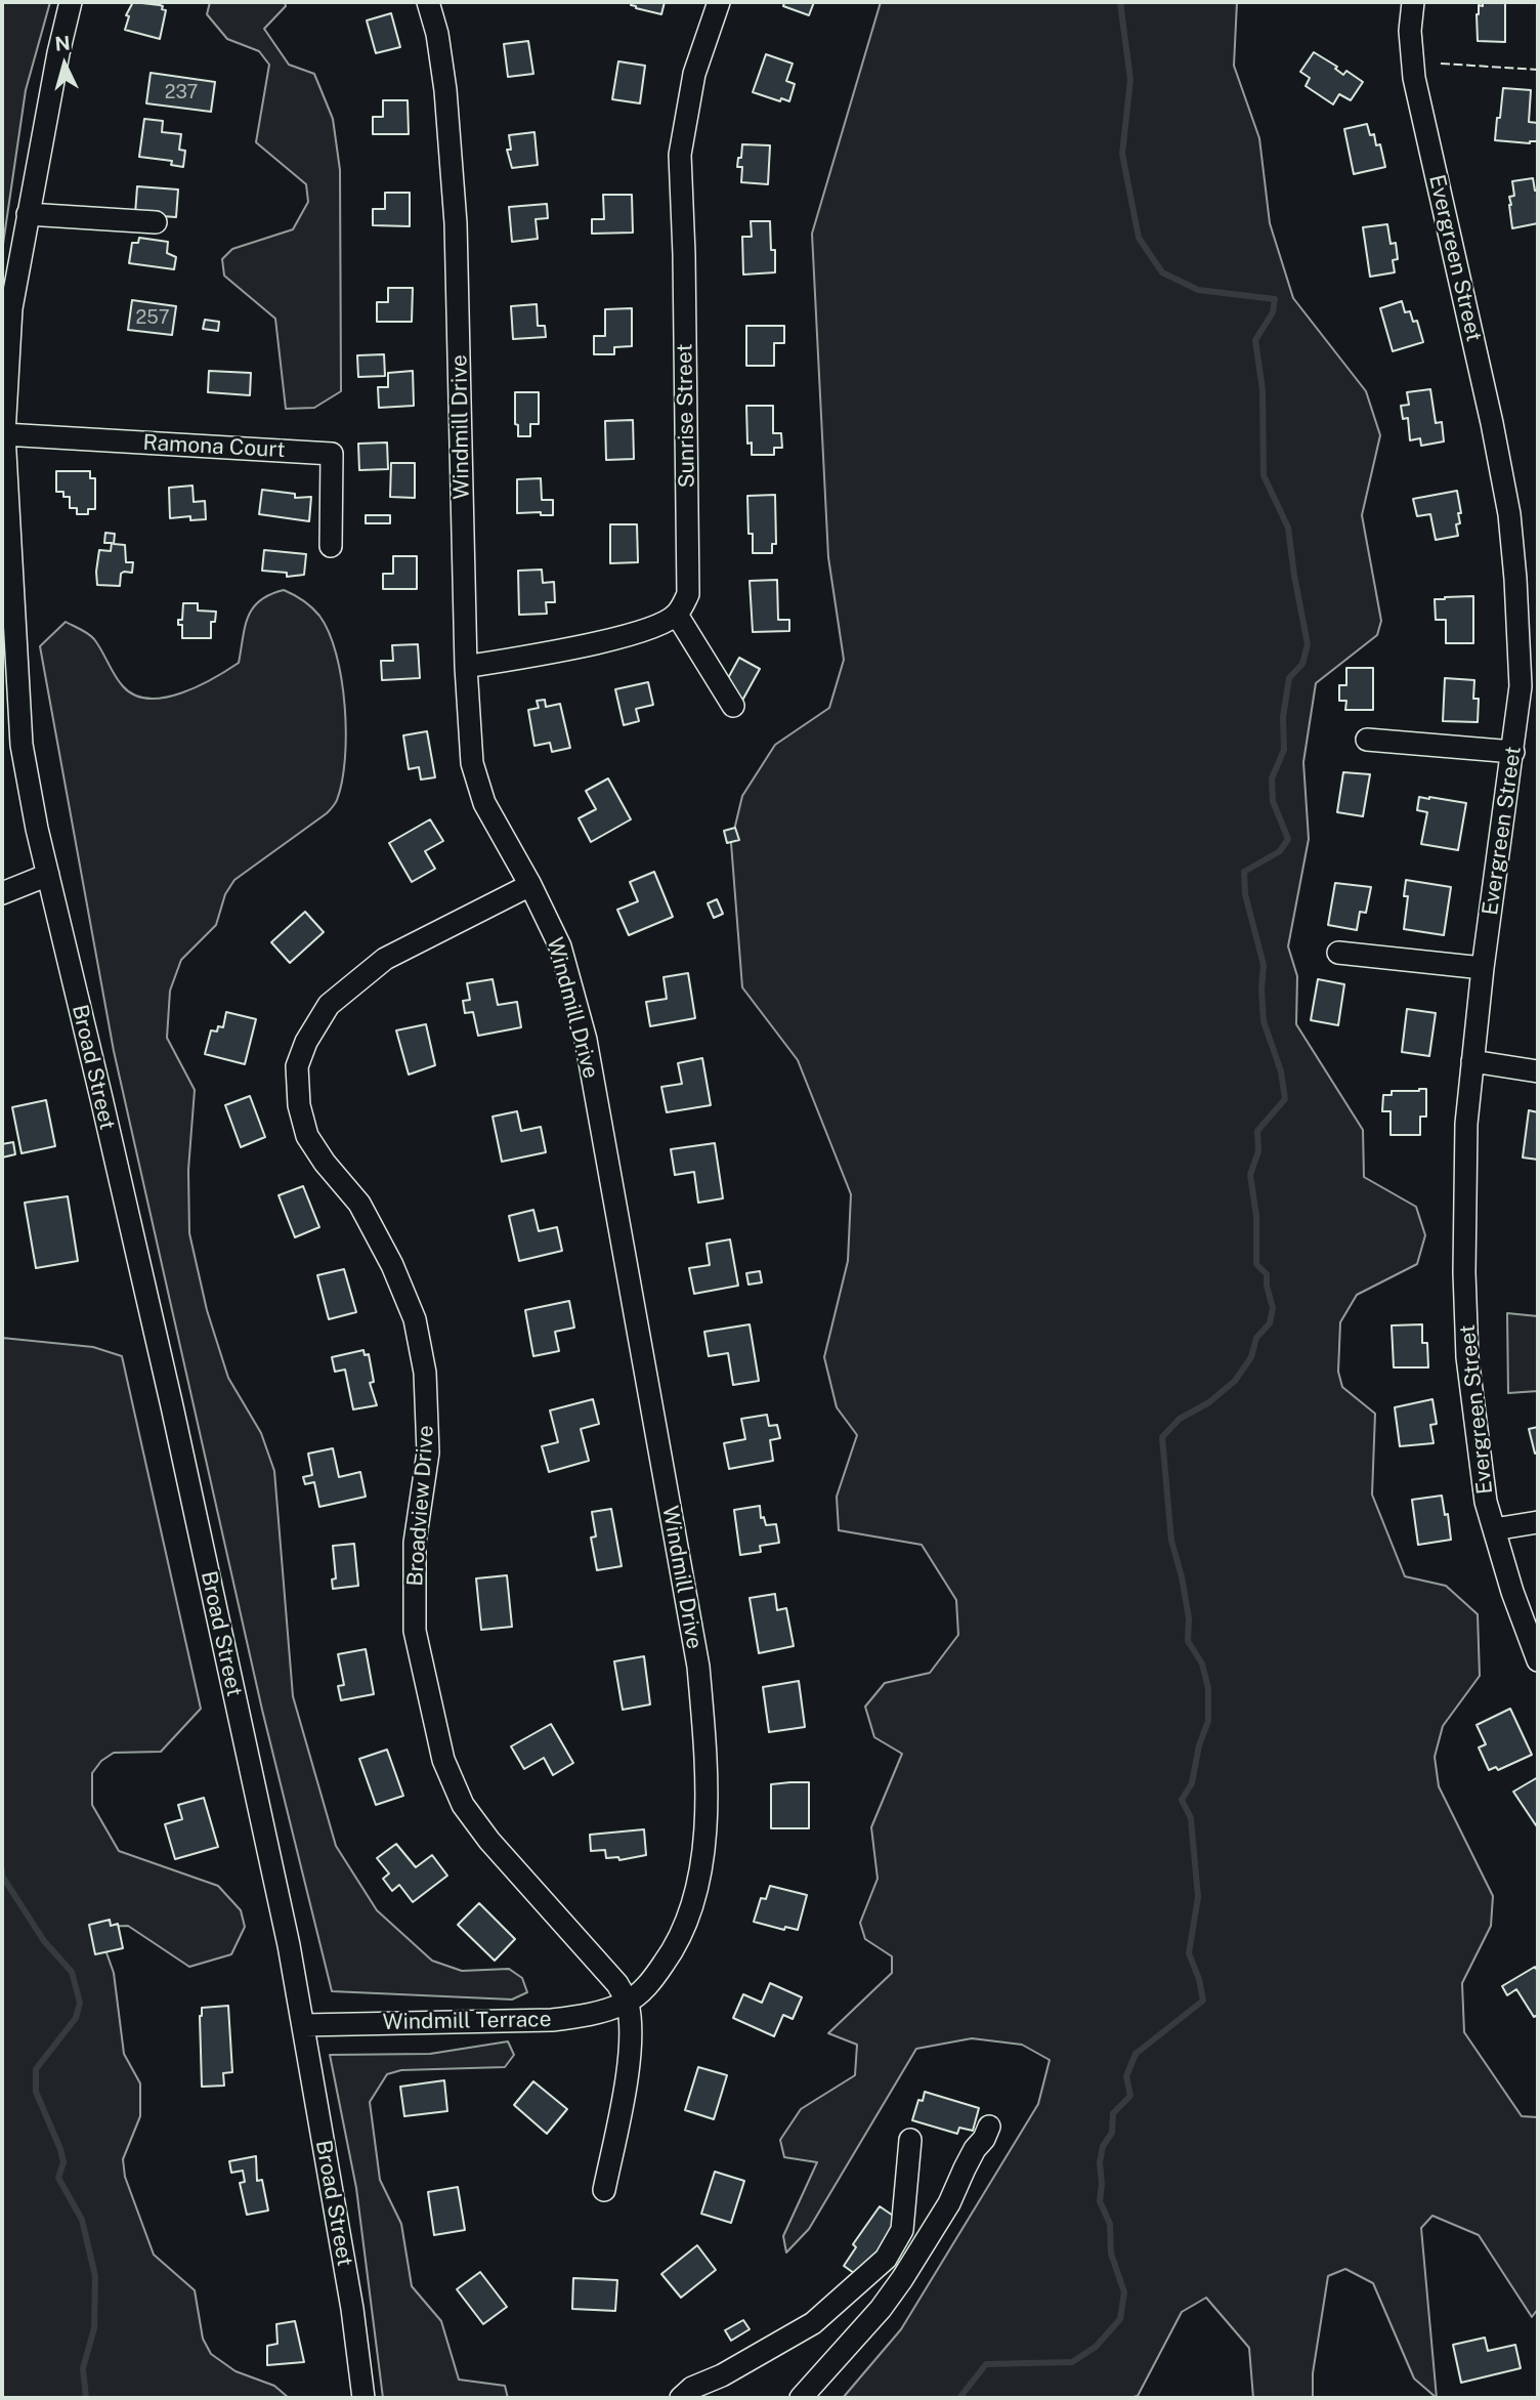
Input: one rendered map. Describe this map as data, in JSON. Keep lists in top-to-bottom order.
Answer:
{
  "streets": {
    "street": [
      "Evergreen Street",
      "Sunrise Street",
      "Windmill Drive",
      "Ramona Court",
      "Broad Street",
      "Broadview Drive",
      "Windmill Terrace"
    ]
  },
  "crossings": [
    ["Windmill Drive", "Broadview Drive"],
    ["Windmill Drive", "Windmill Terrace"],
    ["Ramona Court", "Broad Street"],
    ["Broad Street", "Windmill Terrace"],
    ["Broadview Drive", "Windmill Terrace"]
  ],
  "house_numbers": ["237", "257"],
  "north": "top"
}
